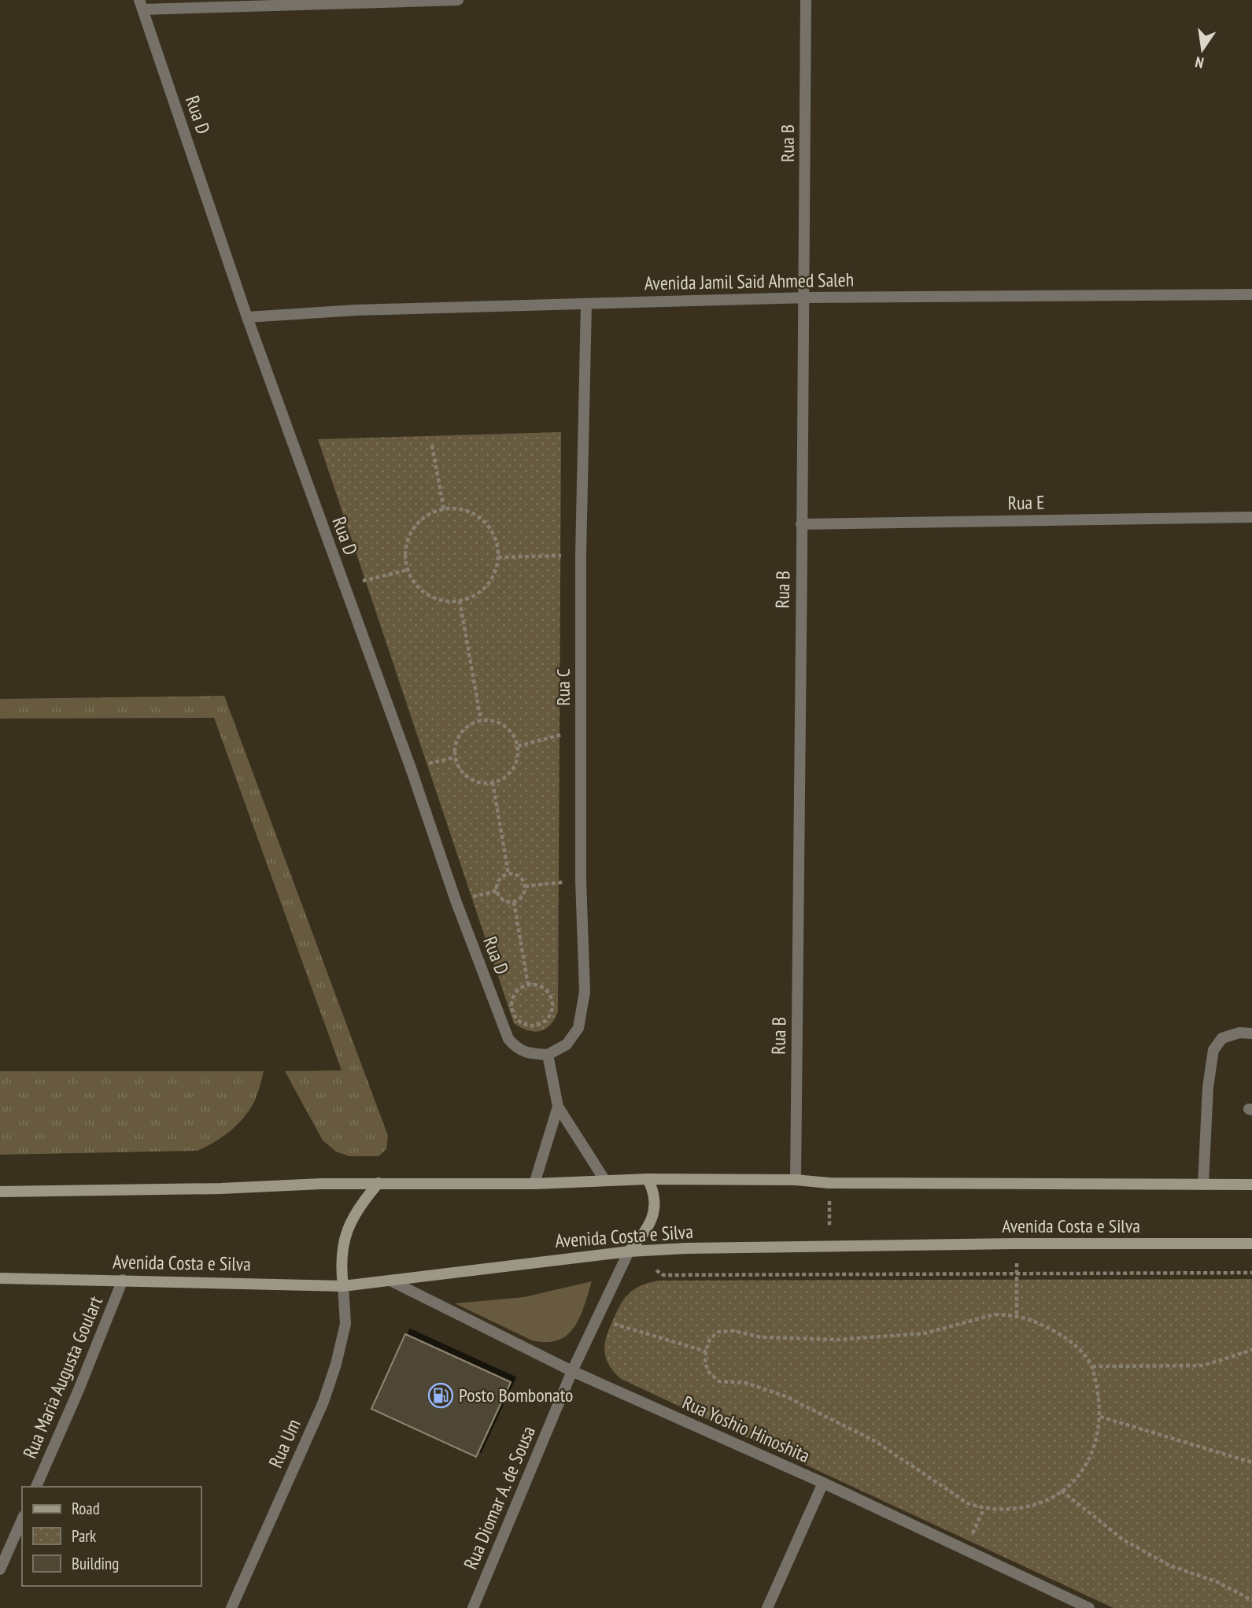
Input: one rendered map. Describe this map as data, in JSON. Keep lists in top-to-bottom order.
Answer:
{
  "streets": {
    "main road": ["Avenida Costa e Silva"],
    "street": [
      "Rua D",
      "Rua B",
      "Avenida Jamil Said Ahmed Saleh",
      "Rua E",
      "Rua C",
      "Rua Maria Augusta Goulart",
      "Rua Yoshio Hinoshita",
      "Rua Um",
      "Rua Diomar A. de Sousa"
    ]
  },
  "crossings": [
    ["Rua D", "Avenida Jamil Said Ahmed Saleh"],
    ["Rua D", "Rua C"],
    ["Rua B", "Avenida Jamil Said Ahmed Saleh"],
    ["Rua B", "Rua E"],
    ["Avenida Jamil Said Ahmed Saleh", "Rua C"],
    ["Avenida Costa e Silva", "Rua Maria Augusta Goulart"],
    ["Avenida Costa e Silva", "Rua Yoshio Hinoshita"],
    ["Avenida Costa e Silva", "Rua Um"],
    ["Avenida Costa e Silva", "Rua Diomar A. de Sousa"],
    ["Rua Yoshio Hinoshita", "Rua Diomar A. de Sousa"]
  ],
  "places": {
    "fuel station": ["Posto Bombonato"]
  },
  "legend": ["Road", "Park", "Building"],
  "north": "bottom"
}
